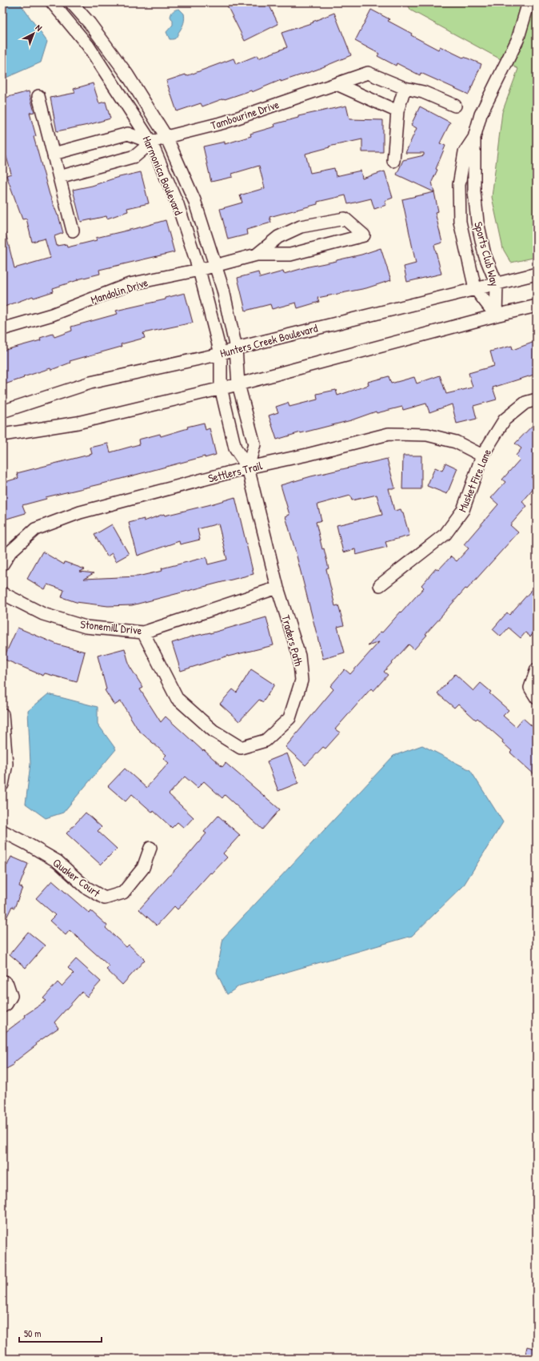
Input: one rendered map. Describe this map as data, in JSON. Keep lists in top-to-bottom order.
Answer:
{
  "streets": {
    "street": [
      "Tambourine Drive",
      "Harmonica Boulevard",
      "Sports Club Way",
      "Mandolin Drive",
      "Hunters Creek Boulevard",
      "Settlers Trail",
      "Musket Fire Lane",
      "Stonemill Drive",
      "Traders Path",
      "Quaker Court"
    ]
  },
  "crossings": [
    ["Tambourine Drive", "Harmonica Boulevard"],
    ["Harmonica Boulevard", "Mandolin Drive"],
    ["Harmonica Boulevard", "Hunters Creek Boulevard"],
    ["Harmonica Boulevard", "Traders Path"],
    ["Sports Club Way", "Hunters Creek Boulevard"],
    ["Hunters Creek Boulevard", "Traders Path"],
    ["Settlers Trail", "Musket Fire Lane"],
    ["Settlers Trail", "Traders Path"],
    ["Stonemill Drive", "Traders Path"]
  ],
  "scale_bar": "50 m",
  "north": "top right"
}
